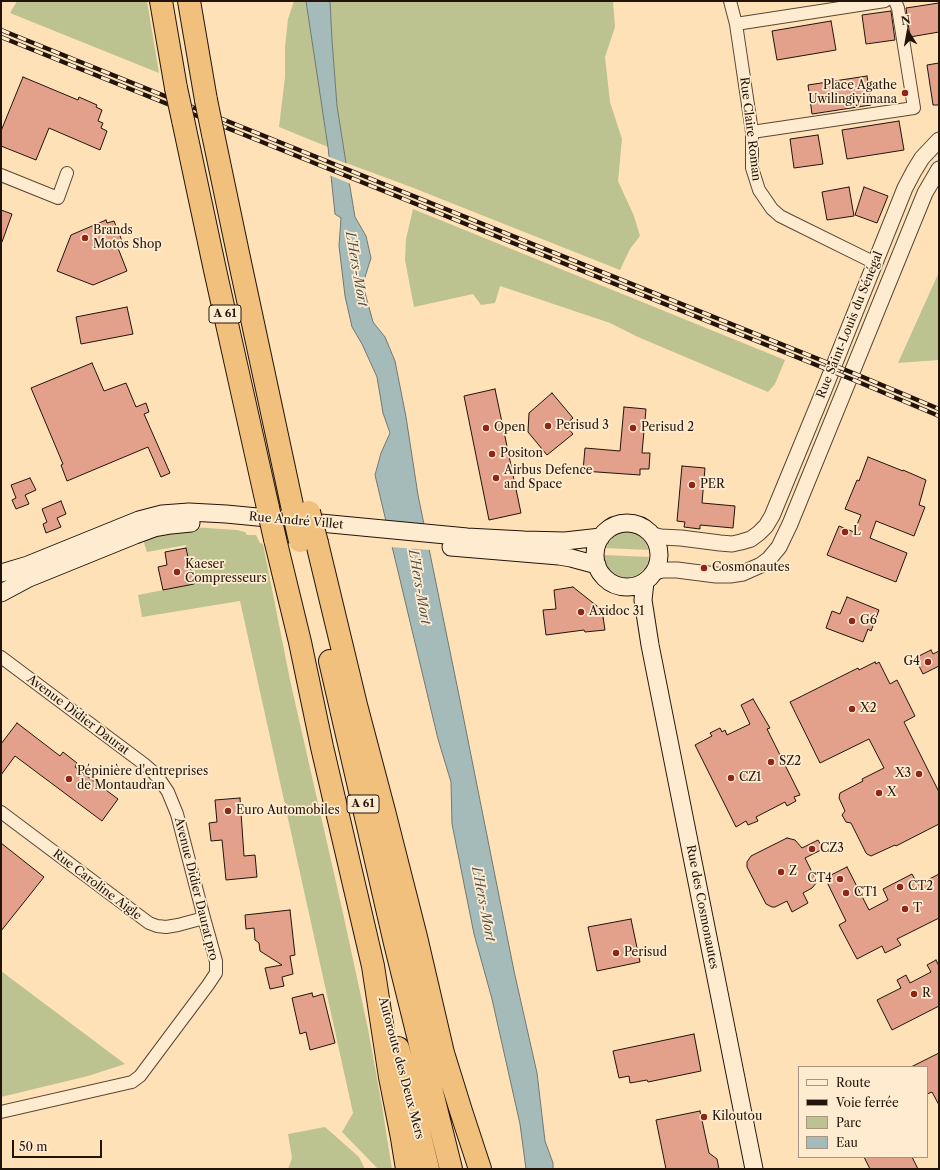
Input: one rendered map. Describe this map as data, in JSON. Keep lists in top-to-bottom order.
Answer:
{
  "streets": {
    "highway": ["A 61", "Autoroute des Deux Mers"],
    "main road": ["Rue André Villet", "Rue des Cosmonautes"],
    "street": [
      "Rue Claire Roman",
      "Rue Saint-Louis du Sénégal",
      "Avenue Didier Daurat",
      "Rue Caroline Aigle",
      "Avenue Didier Daurat pro"
    ]
  },
  "crossings": [
    ["Rue Claire Roman", "Rue Saint-Louis du Sénégal"],
    ["A 61", "Autoroute des Deux Mers"],
    ["Rue Saint-Louis du Sénégal", "Rue André Villet"],
    ["Rue Saint-Louis du Sénégal", "Rue des Cosmonautes"],
    ["Rue André Villet", "Rue des Cosmonautes"],
    ["Avenue Didier Daurat", "Avenue Didier Daurat pro"],
    ["Rue Caroline Aigle", "Avenue Didier Daurat pro"]
  ],
  "water": ["L'Hers-Mort"],
  "places": [
    "Place Agathe Uwilingiyimana",
    "Brands Motos Shop",
    "Perisud 3",
    "Open",
    "Perisud 2",
    "Positon",
    "Airbus Defence and Space",
    "PER",
    "L",
    "Cosmonautes",
    "Kaeser Compresseurs",
    "Axidoc 31",
    "G6",
    "G4",
    "X2",
    "SZ2",
    "X3",
    "CZ1",
    "Pépinière d'entreprises de Montaudran",
    "X",
    "Euro Automobiles",
    "CZ3",
    "Z",
    "CT4",
    "CT2",
    "CT1",
    "T",
    "Perisud",
    "R",
    "Kiloutou"
  ],
  "legend": [
    "Route",
    "Voie ferrée",
    "Parc",
    "Eau"
  ],
  "scale_bar": "50 m",
  "north": "top"
}
